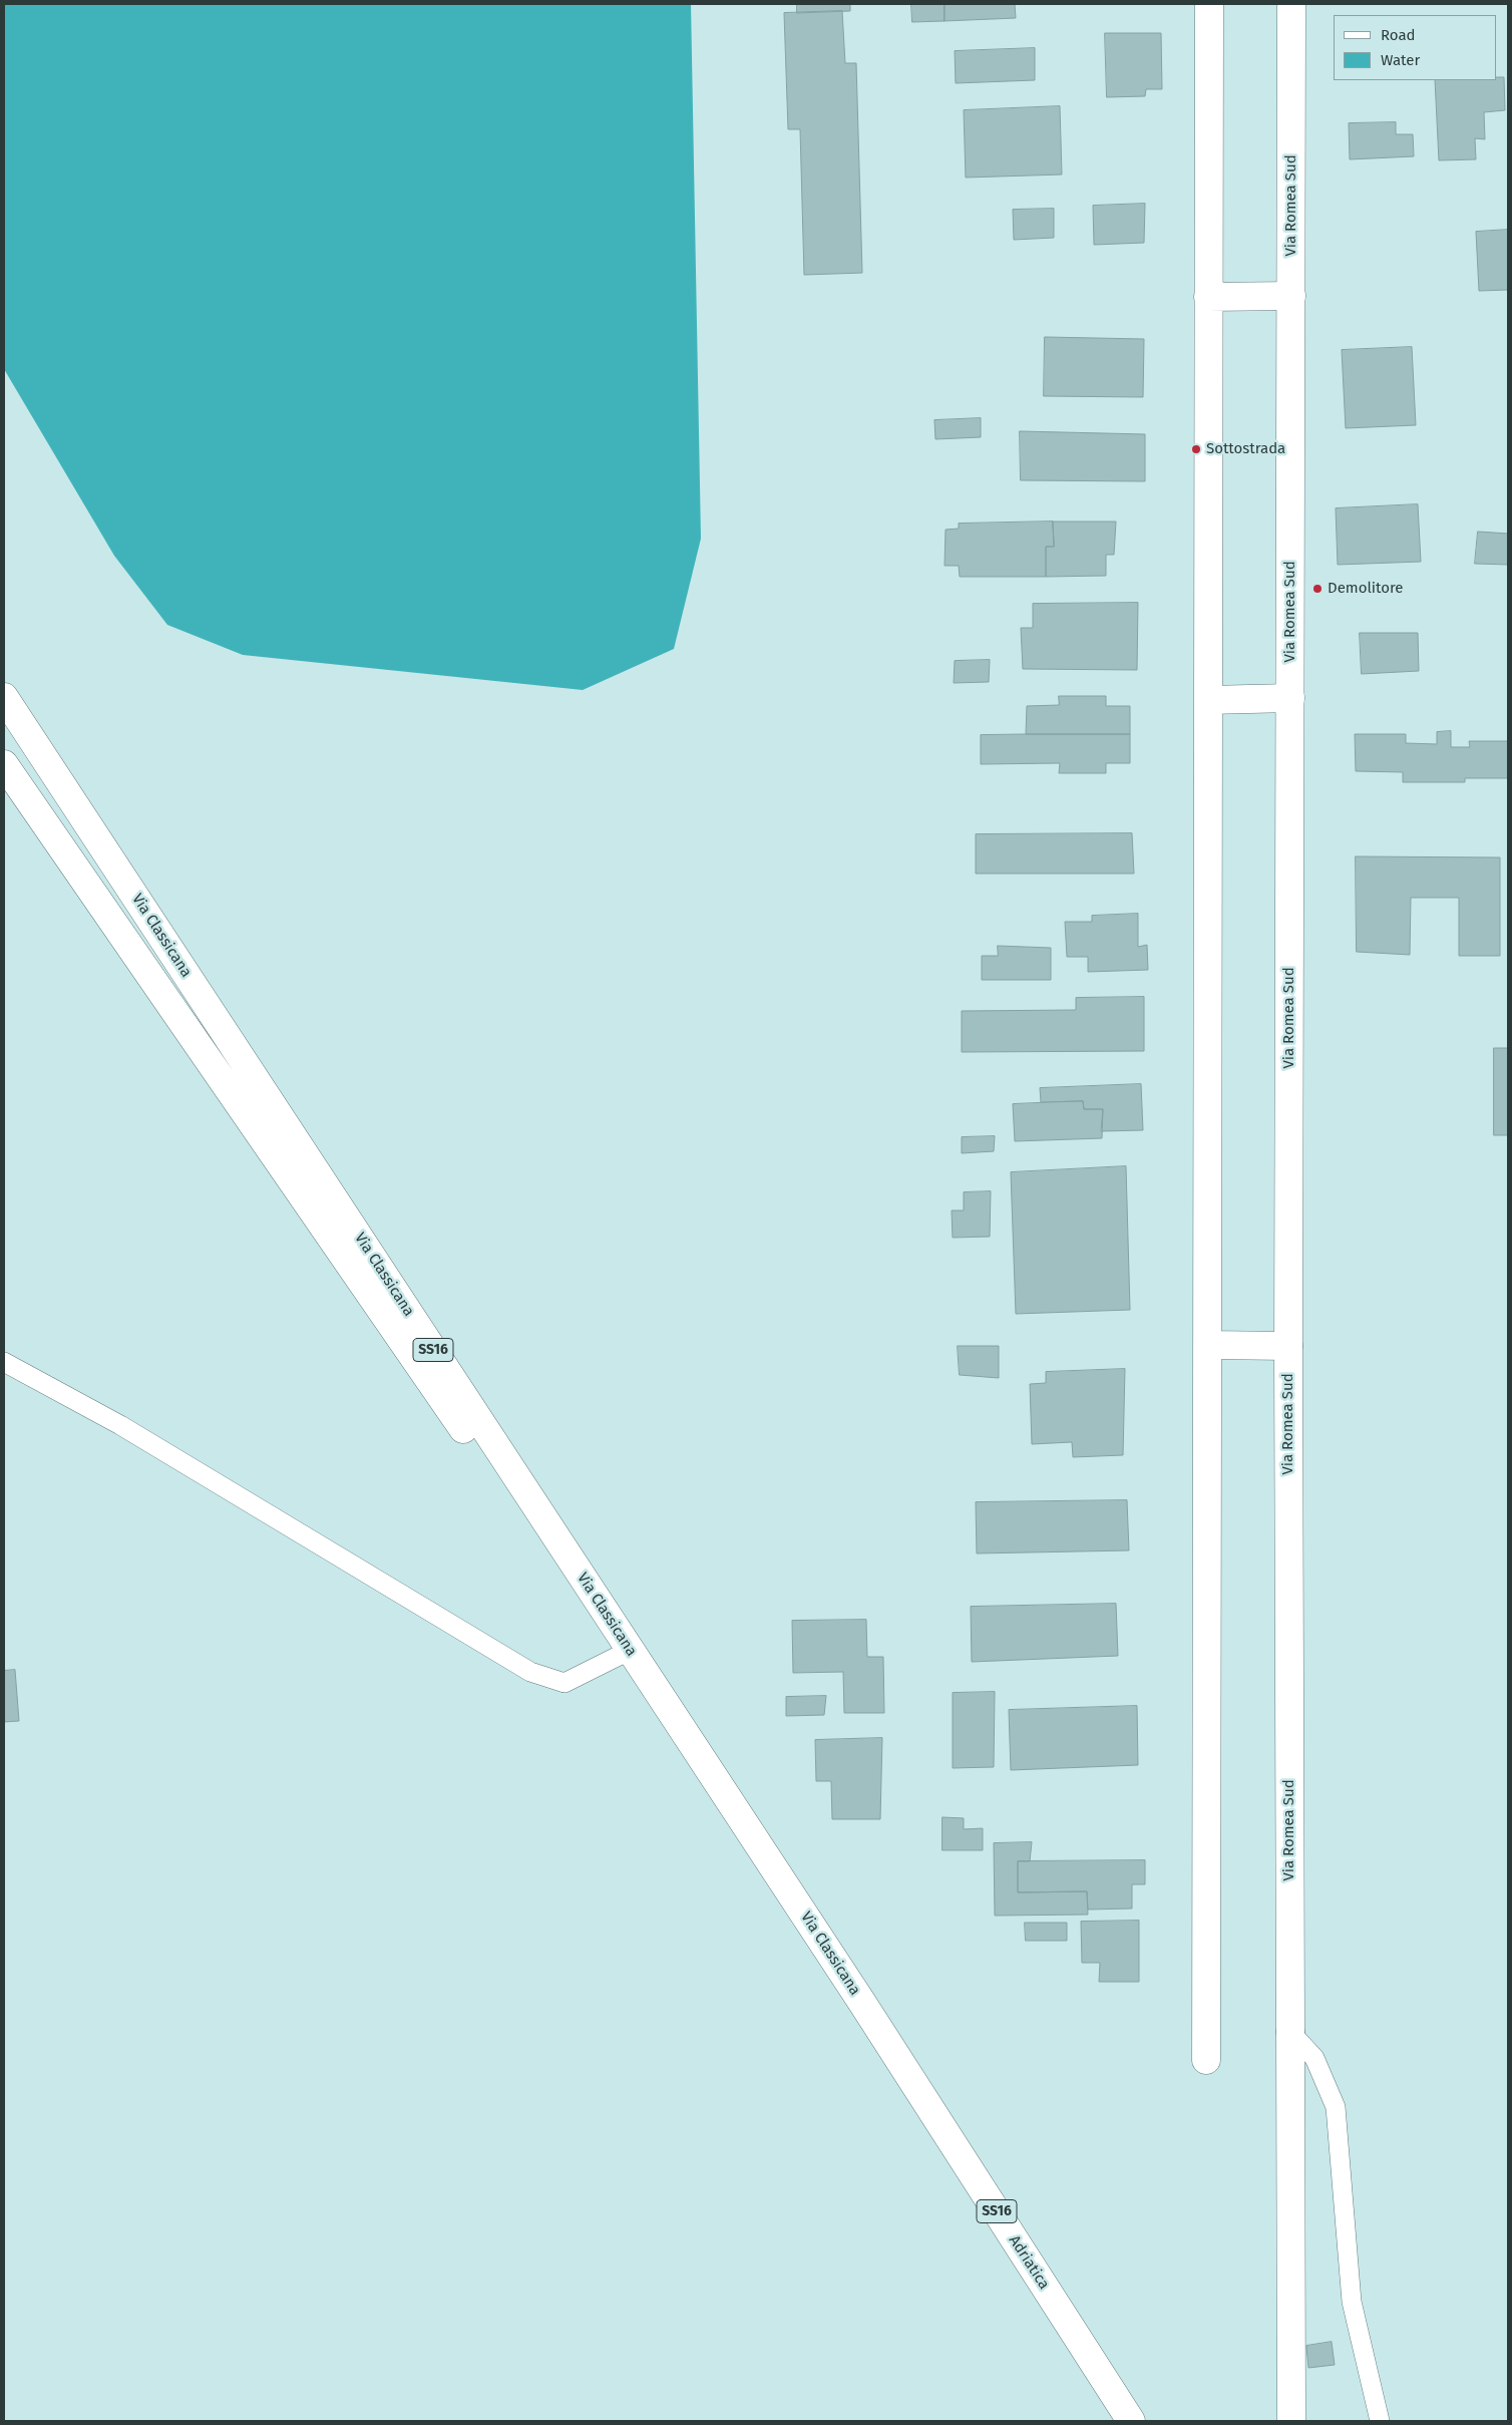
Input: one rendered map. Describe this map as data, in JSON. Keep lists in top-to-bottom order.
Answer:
{
  "streets": {
    "main road": [
      "Via Romea Sud",
      "Via Classicana",
      "SS16",
      "Adriatica"
    ]
  },
  "crossings": [
    ["Via Classicana", "Adriatica"]
  ],
  "places": ["Sottostrada", "Demolitore"],
  "legend": ["Road", "Water"]
}
